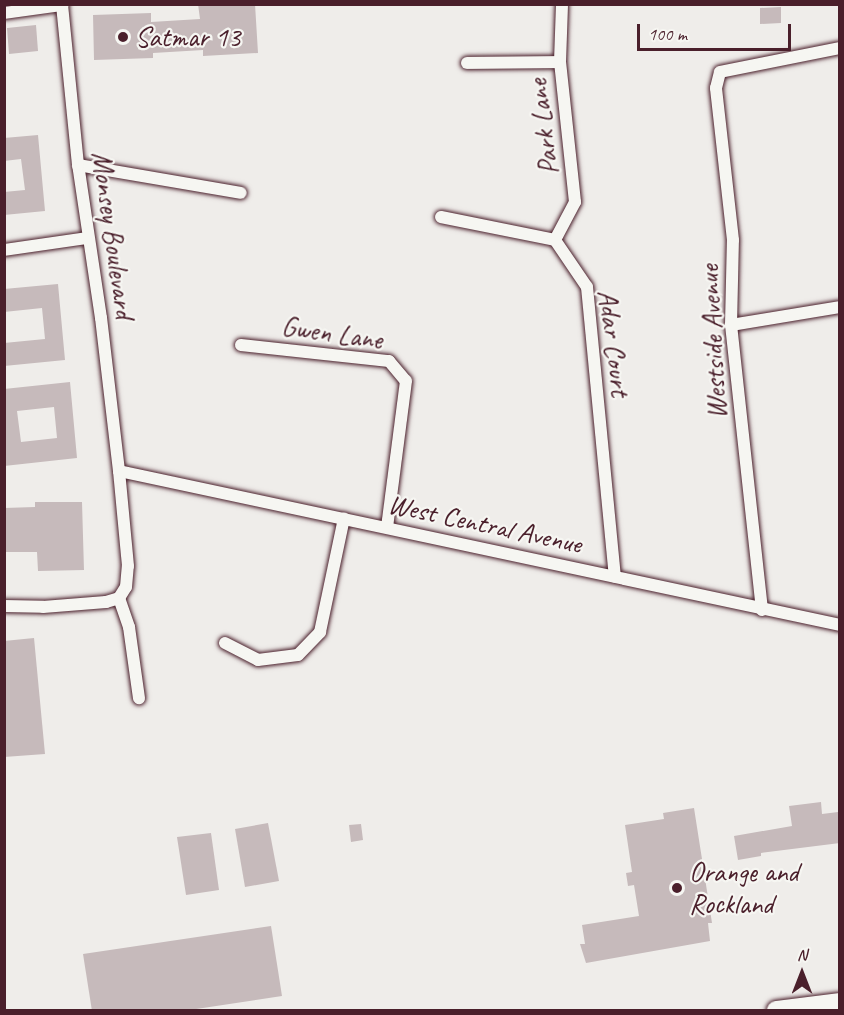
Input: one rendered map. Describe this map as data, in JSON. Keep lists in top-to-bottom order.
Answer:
{
  "streets": {
    "street": [
      "Park Lane",
      "Monsey Boulevard",
      "Gwen Lane",
      "Westside Avenue",
      "Adar Court",
      "West Central Avenue"
    ]
  },
  "crossings": [
    ["Park Lane", "Adar Court"],
    ["Monsey Boulevard", "West Central Avenue"],
    ["Gwen Lane", "West Central Avenue"],
    ["Westside Avenue", "West Central Avenue"],
    ["Adar Court", "West Central Avenue"]
  ],
  "places": ["Satmar 13", "Orange and Rockland"],
  "scale_bar": "100 m",
  "north": "top"
}
